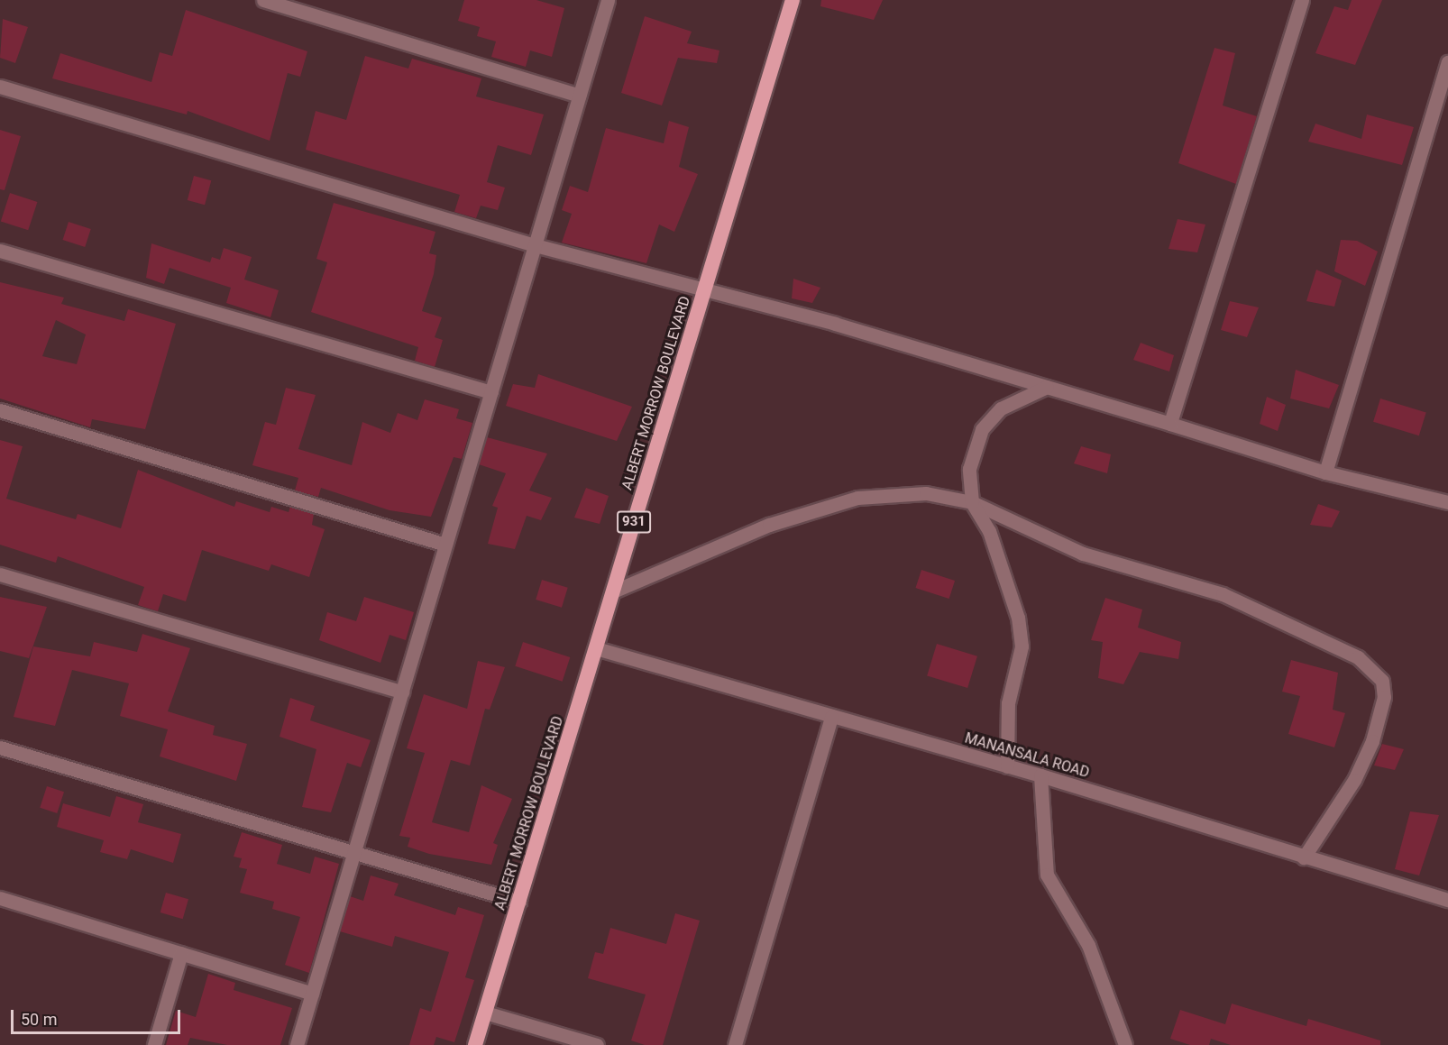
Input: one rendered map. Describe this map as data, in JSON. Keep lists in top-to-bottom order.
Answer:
{
  "streets": {
    "highway": ["ALBERT MORROW BOULEVARD", "931"],
    "street": ["MANANSALA ROAD"]
  },
  "crossings": [
    ["ALBERT MORROW BOULEVARD", "MANANSALA ROAD"]
  ],
  "scale_bar": "50 m"
}
